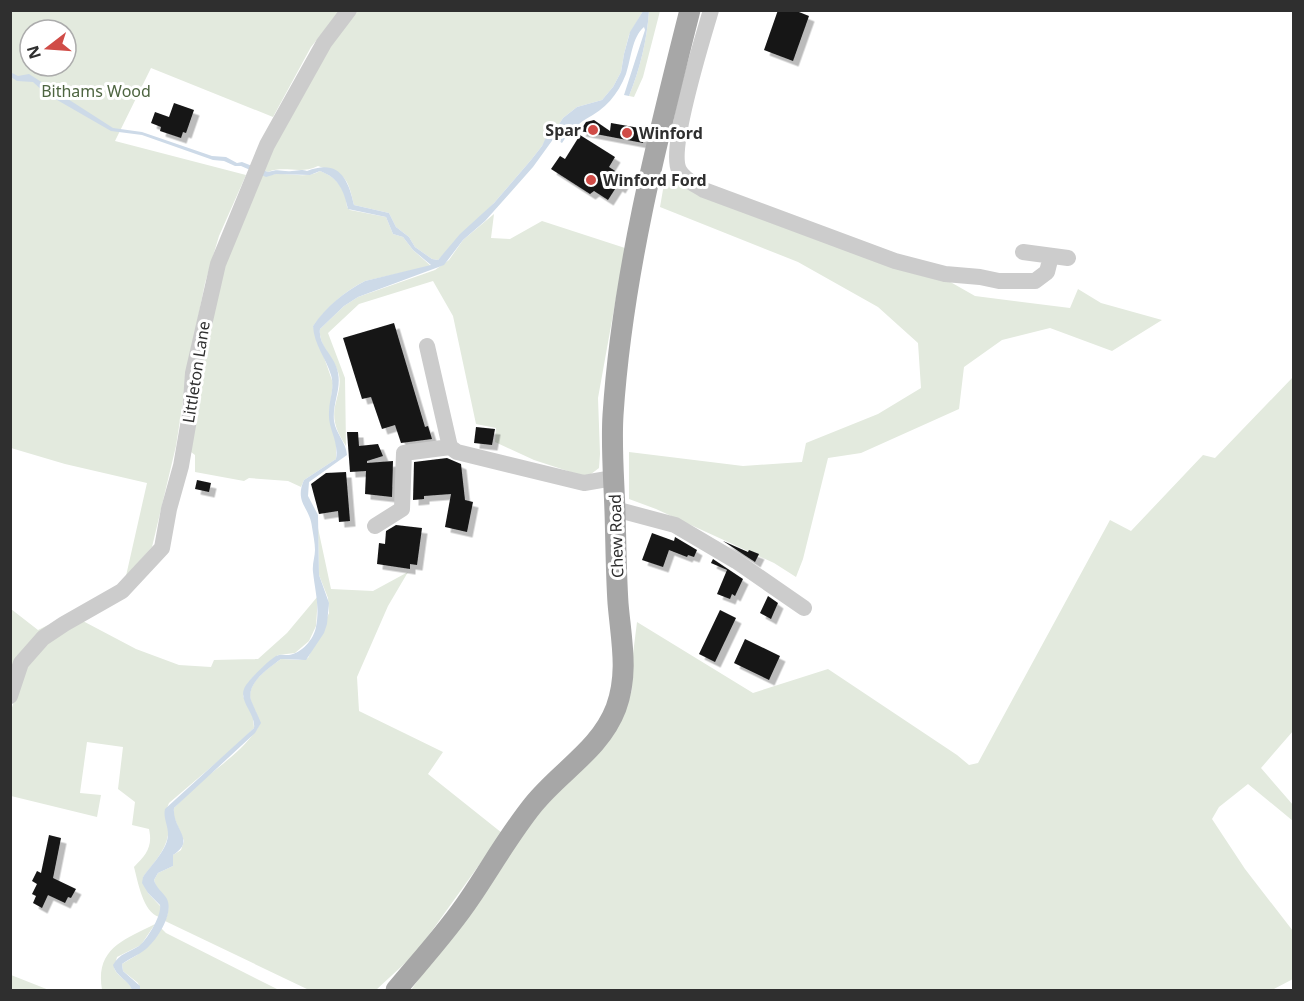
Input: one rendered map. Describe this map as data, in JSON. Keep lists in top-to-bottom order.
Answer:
{
  "streets": {
    "main road": ["Chew Road"],
    "street": ["Littleton Lane"]
  },
  "parks": ["Bithams Wood"],
  "places": ["Spar", "Winford", "Winford Ford"],
  "north": "left"
}
